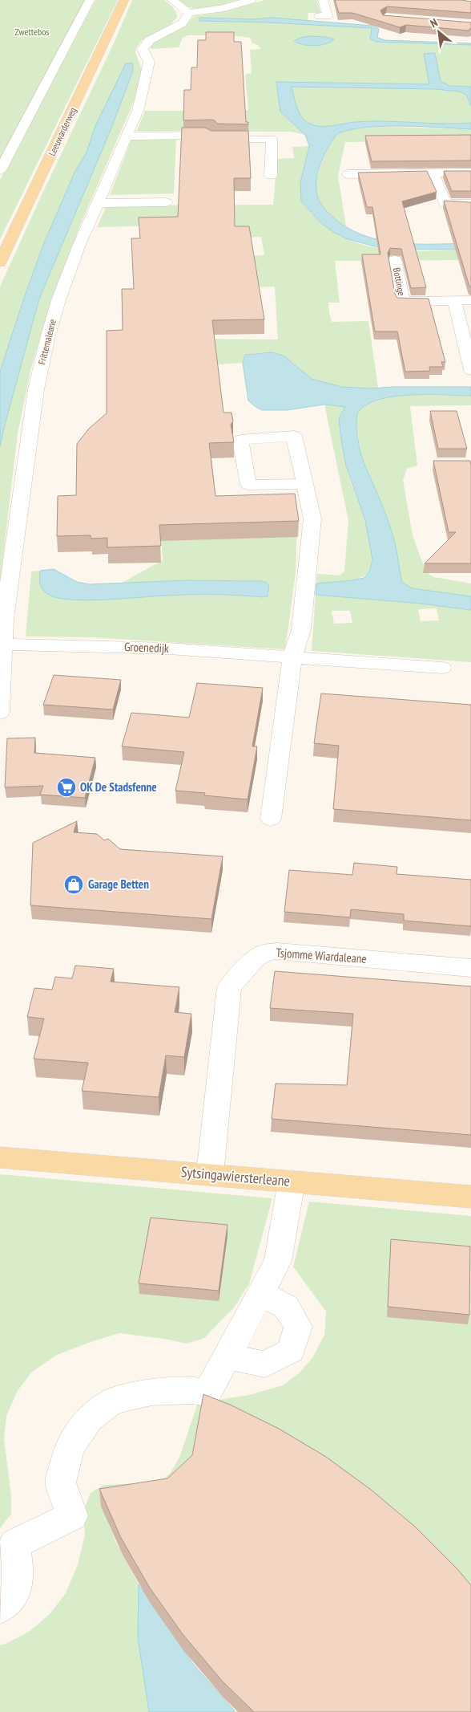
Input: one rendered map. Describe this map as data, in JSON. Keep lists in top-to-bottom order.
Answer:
{
  "streets": {
    "main road": ["Leeuwarderweg", "Sytsingawiersterleane"],
    "street": [
      "Bottinge",
      "Frittemaleane",
      "Groenedijk",
      "Tsjomme Wiardaleane"
    ]
  },
  "crossings": [
    ["Frittemaleane", "Groenedijk"],
    ["Tsjomme Wiardaleane", "Sytsingawiersterleane"]
  ],
  "parks": ["Zwettebos"],
  "places": {
    "supermarket": ["OK De Stadsfenne"],
    "shop": ["Garage Betten"]
  },
  "north": "top left"
}
